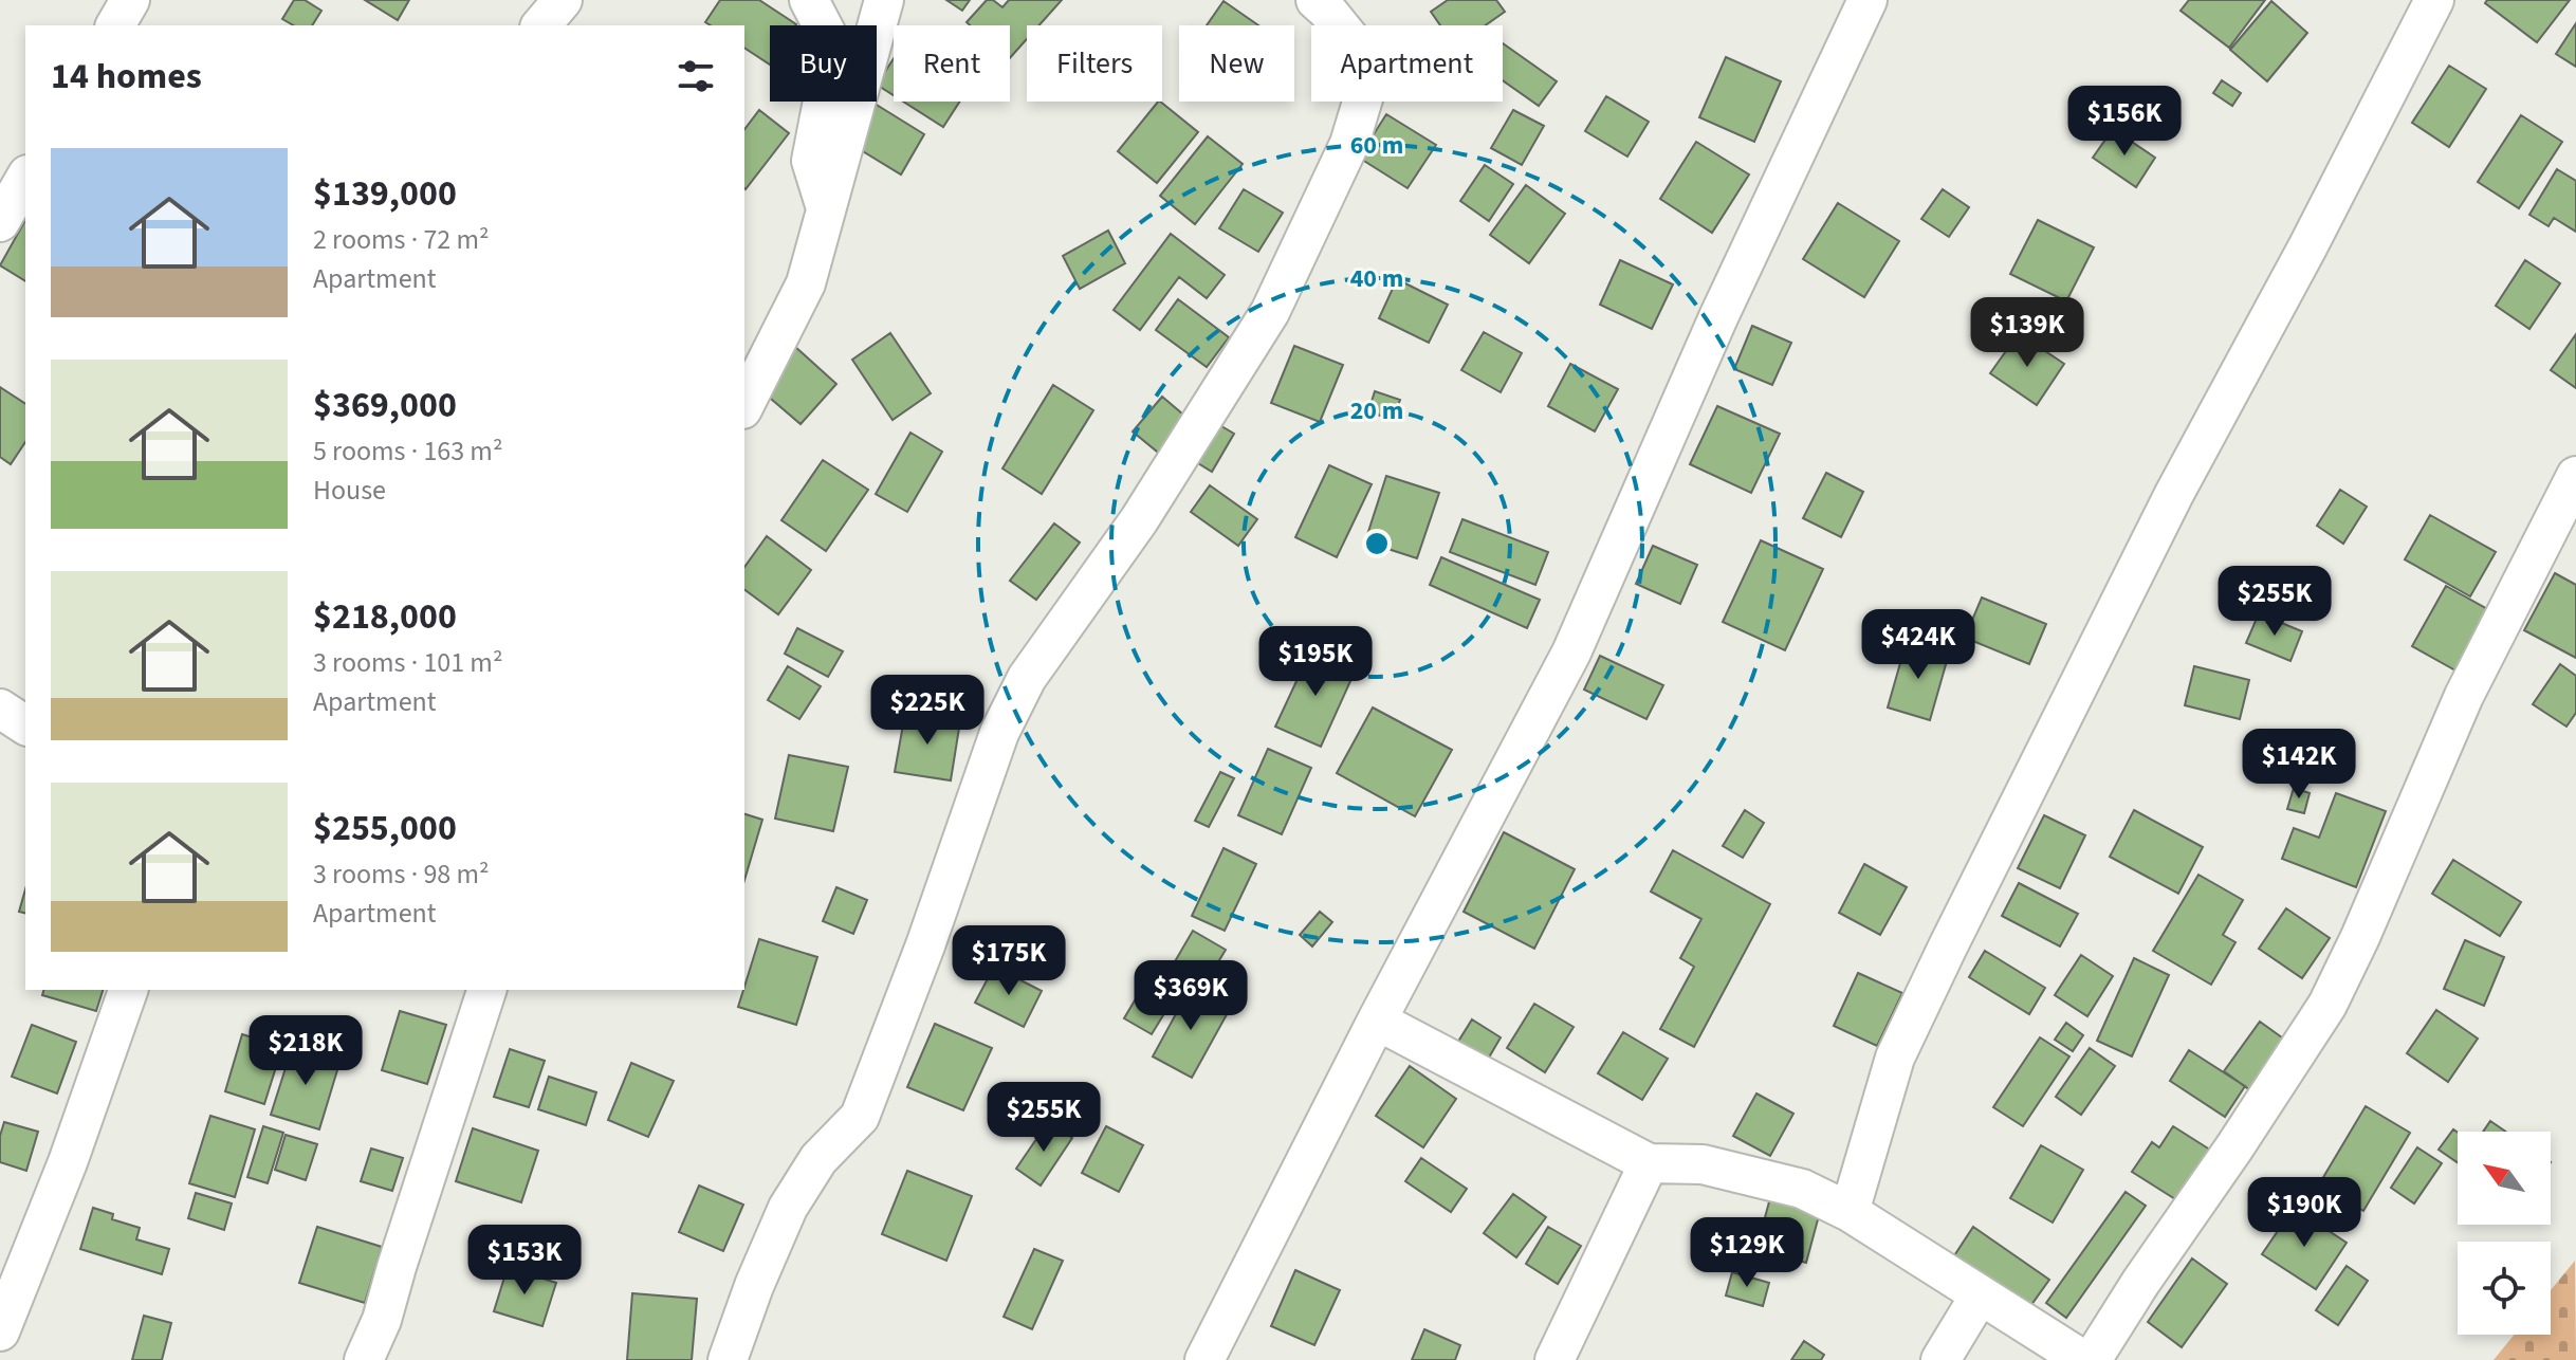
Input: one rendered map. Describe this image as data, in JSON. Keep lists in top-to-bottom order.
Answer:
{
  "north": "top left",
  "page": {
    "chip": [
      "Buy",
      "Rent",
      "Filters",
      "New",
      "Apartment"
    ],
    "heading": "14 homes",
    "price": [
      "$156K",
      "$139K",
      "$255K",
      "$424K",
      "$195K",
      "$225K",
      "$142K",
      "$175K",
      "$369K",
      "$218K",
      "$255K",
      "$190K",
      "$129K",
      "$153K"
    ],
    "list": [
      {
        "name": "$139,000",
        "note": "2 rooms · 72 m² · Apartment"
      },
      {
        "name": "$369,000",
        "note": "5 rooms · 163 m² · House"
      },
      {
        "name": "$218,000",
        "note": "3 rooms · 101 m² · Apartment"
      },
      {
        "name": "$255,000",
        "note": "3 rooms · 98 m² · Apartment"
      }
    ]
  },
  "rings": ["60 m", "40 m", "20 m"]
}
